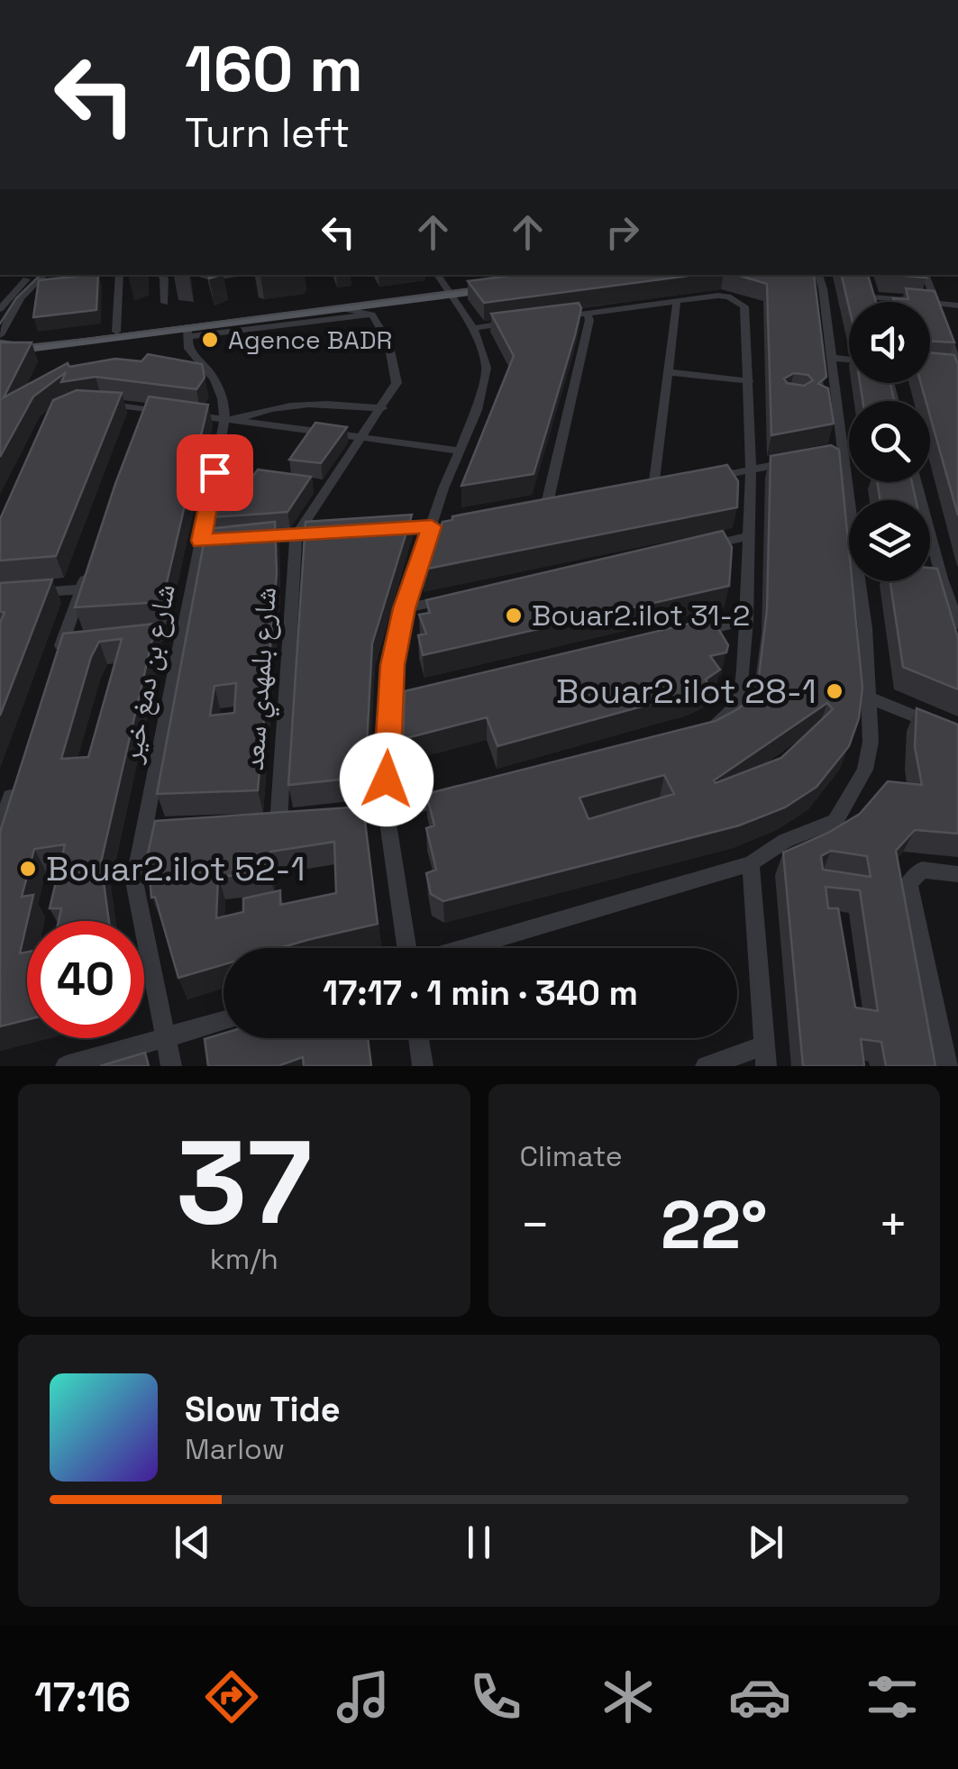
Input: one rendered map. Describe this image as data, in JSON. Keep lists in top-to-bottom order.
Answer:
{
  "streets": {
    "street": ["شارع بن دمغ خير", "شارع بلمهدي سعد"]
  },
  "places": [
    "Agence BADR",
    "Bouar2.ilot 31-2",
    "Bouar2.ilot 28-1",
    "Bouar2.ilot 52-1"
  ],
  "page": {
    "turn": ["160 m", "Turn left"],
    "limit": "40",
    "trip": "17:17 · 1 min · 340 m",
    "tile": [
      ["37", "km/h"],
      "Climate"
    ],
    "heat": ["−", "22°", "+"],
    "song": ["Slow Tide", "Marlow"],
    "tabs": "17:16"
  }
}
